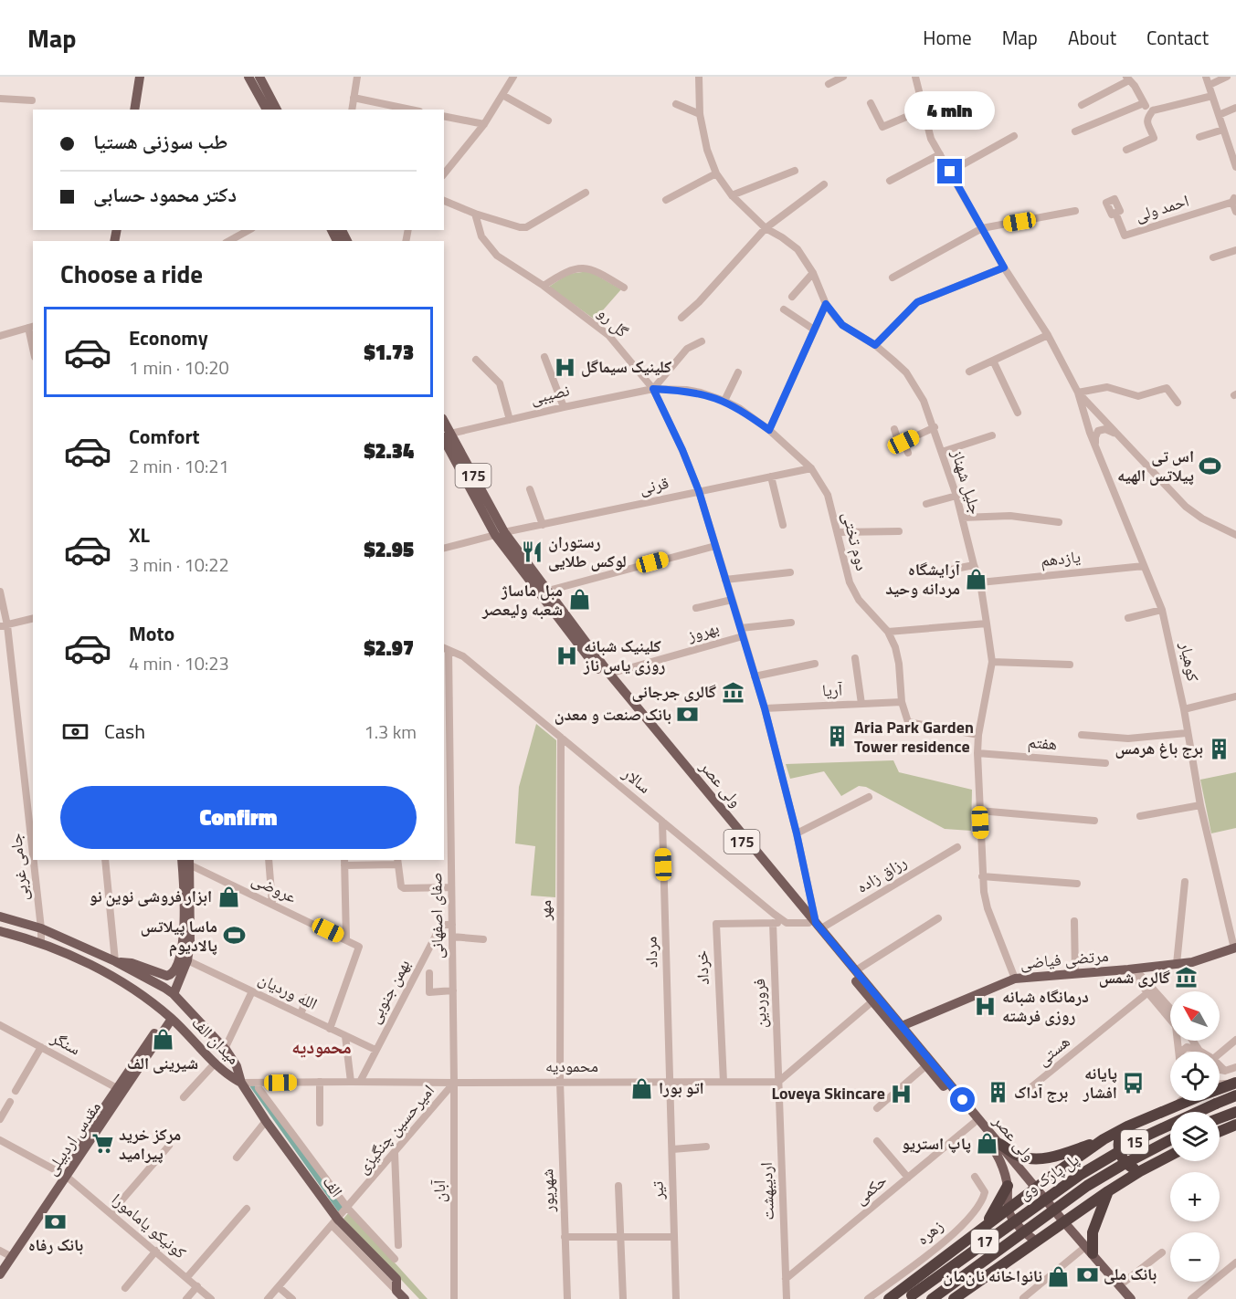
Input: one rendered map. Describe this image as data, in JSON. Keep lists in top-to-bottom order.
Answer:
{
  "streets": {
    "highway": ["15", "پل پارک وی", "17"],
    "main road": [
      "175",
      "ولی عصر",
      "مرتضی فیاضی",
      "میدان الف",
      "مقدس اردبیلی",
      "الف"
    ],
    "street": [
      "احمد ولی",
      "گل رو",
      "نصیبی",
      "جلیل شهناز",
      "قرنی",
      "دوم تختی",
      "یازدهم",
      "بهروز",
      "کوهیار",
      "آریا",
      "هفتم",
      "سالار",
      "جامی غربی",
      "رزاق زاده",
      "عروضی",
      "مهر",
      "صفای اصفهانی",
      "مرداد",
      "خرداد",
      "الله وردیان",
      "بهمن جنوبی",
      "فروردین",
      "سنگر",
      "هستی",
      "محمودیه",
      "امیرحسین چنگیزی",
      "حکمی",
      "شهریور",
      "تیر",
      "آبان",
      "اردیبهشت",
      "کونیکو یامامورا",
      "زهره"
    ]
  },
  "crossings": [
    ["گل رو", "نصیبی"],
    ["گل رو", "قرنی"],
    ["گل رو", "دوم تختی"],
    ["گل رو", "بهروز"],
    ["گل رو", "آریا"],
    ["گل رو", "ولی عصر"],
    ["گل رو", "رزاق زاده"],
    ["نصیبی", "دوم تختی"],
    ["نصیبی", "ولی عصر"],
    ["جلیل شهناز", "دوم تختی"],
    ["جلیل شهناز", "یازدهم"],
    ["جلیل شهناز", "هفتم"],
    ["جلیل شهناز", "مرتضی فیاضی"],
    ["قرنی", "دوم تختی"],
    ["قرنی", "ولی عصر"],
    ["دوم تختی", "آریا"],
    ["یازدهم", "کوهیار"],
    ["بهروز", "ولی عصر"],
    ["کوهیار", "مرتضی فیاضی"],
    ["سالار", "مهر"],
    ["سالار", "صفای اصفهانی"],
    ["سالار", "مرداد"],
    ["سالار", "خرداد"],
    ["ولی عصر", "رزاق زاده"],
    ["ولی عصر", "مرتضی فیاضی"],
    ["ولی عصر", "حکمی"],
    ["مهر", "محمودیه"],
    ["مهر", "شهریور"],
    ["صفای اصفهانی", "بهمن جنوبی"],
    ["صفای اصفهانی", "محمودیه"],
    ["صفای اصفهانی", "امیرحسین چنگیزی"],
    ["صفای اصفهانی", "آبان"],
    ["مرداد", "محمودیه"],
    ["مرداد", "تیر"],
    ["خرداد", "فروردین"],
    ["خرداد", "محمودیه"],
    ["الله وردیان", "بهمن جنوبی"],
    ["بهمن جنوبی", "محمودیه"],
    ["فروردین", "محمودیه"],
    ["فروردین", "اردیبهشت"],
    ["میدان الف", "محمودیه"],
    ["میدان الف", "مقدس اردبیلی"],
    ["میدان الف", "الف"],
    ["سنگر", "مقدس اردبیلی"],
    ["محمودیه", "امیرحسین چنگیزی"],
    ["محمودیه", "الف"],
    ["محمودیه", "شهریور"],
    ["محمودیه", "تیر"],
    ["محمودیه", "آبان"],
    ["محمودیه", "اردیبهشت"],
    ["امیرحسین چنگیزی", "الف"],
    ["امیرحسین چنگیزی", "آبان"],
    ["مقدس اردبیلی", "کونیکو یامامورا"],
    ["حکمی", "اردیبهشت"]
  ],
  "districts": ["محمودیه"],
  "places": {
    "hospital": [
      "کلینیک سیماگل",
      "کلینیک شبانه روزی یاس ناز",
      "درمانگاه شبانه روزی فرشته",
      "Loveya Skincare"
    ],
    "sports": ["اس تی پیلاتس الهیه", "ماسا پیلاتس پالادیوم"],
    "restaurant": ["رستوران لوکس طلایی"],
    "shop": [
      "آرایشگاه مردانه وحید",
      "مبل ماساژ شعبه ولیعصر",
      "ابزار فروشی نوین نو",
      "شیرینی الف",
      "اتو بورا",
      "پاپ استریو",
      "نانواخانه نان‌مان"
    ],
    "museum": ["گالری جرجانی", "گالری شمس"],
    "bank": ["بانک صنعت و معدن", "بانک رفاه", "بانک ملی"],
    "building": ["Aria Park Garden Tower residence", "برج باغ هرمس", "برج آداک"],
    "bus stop": ["پایانه افشار"],
    "supermarket": ["مرکز خرید پیرامید"]
  },
  "north": "top left",
  "page": {
    "header": "Map",
    "nav": [
      "Home",
      "Map",
      "About",
      "Contact"
    ],
    "bubble": "4 min",
    "banner": ["طب سوزنی هستیا", "دکتر محمود حسابی"],
    "heading": "Choose a ride",
    "list": [
      {
        "name": "Economy",
        "note": "1 min · 10:20",
        "value": "$1.73"
      },
      {
        "name": "Comfort",
        "note": "2 min · 10:21",
        "value": "$2.34"
      },
      {
        "name": "XL",
        "note": "3 min · 10:22",
        "value": "$2.95"
      },
      {
        "name": "Moto",
        "note": "4 min · 10:23",
        "value": "$2.97"
      }
    ],
    "pay": ["Cash", "1.3 km"],
    "buttons": "Confirm",
    "map_buttons": ["+", "−"]
  }
}
